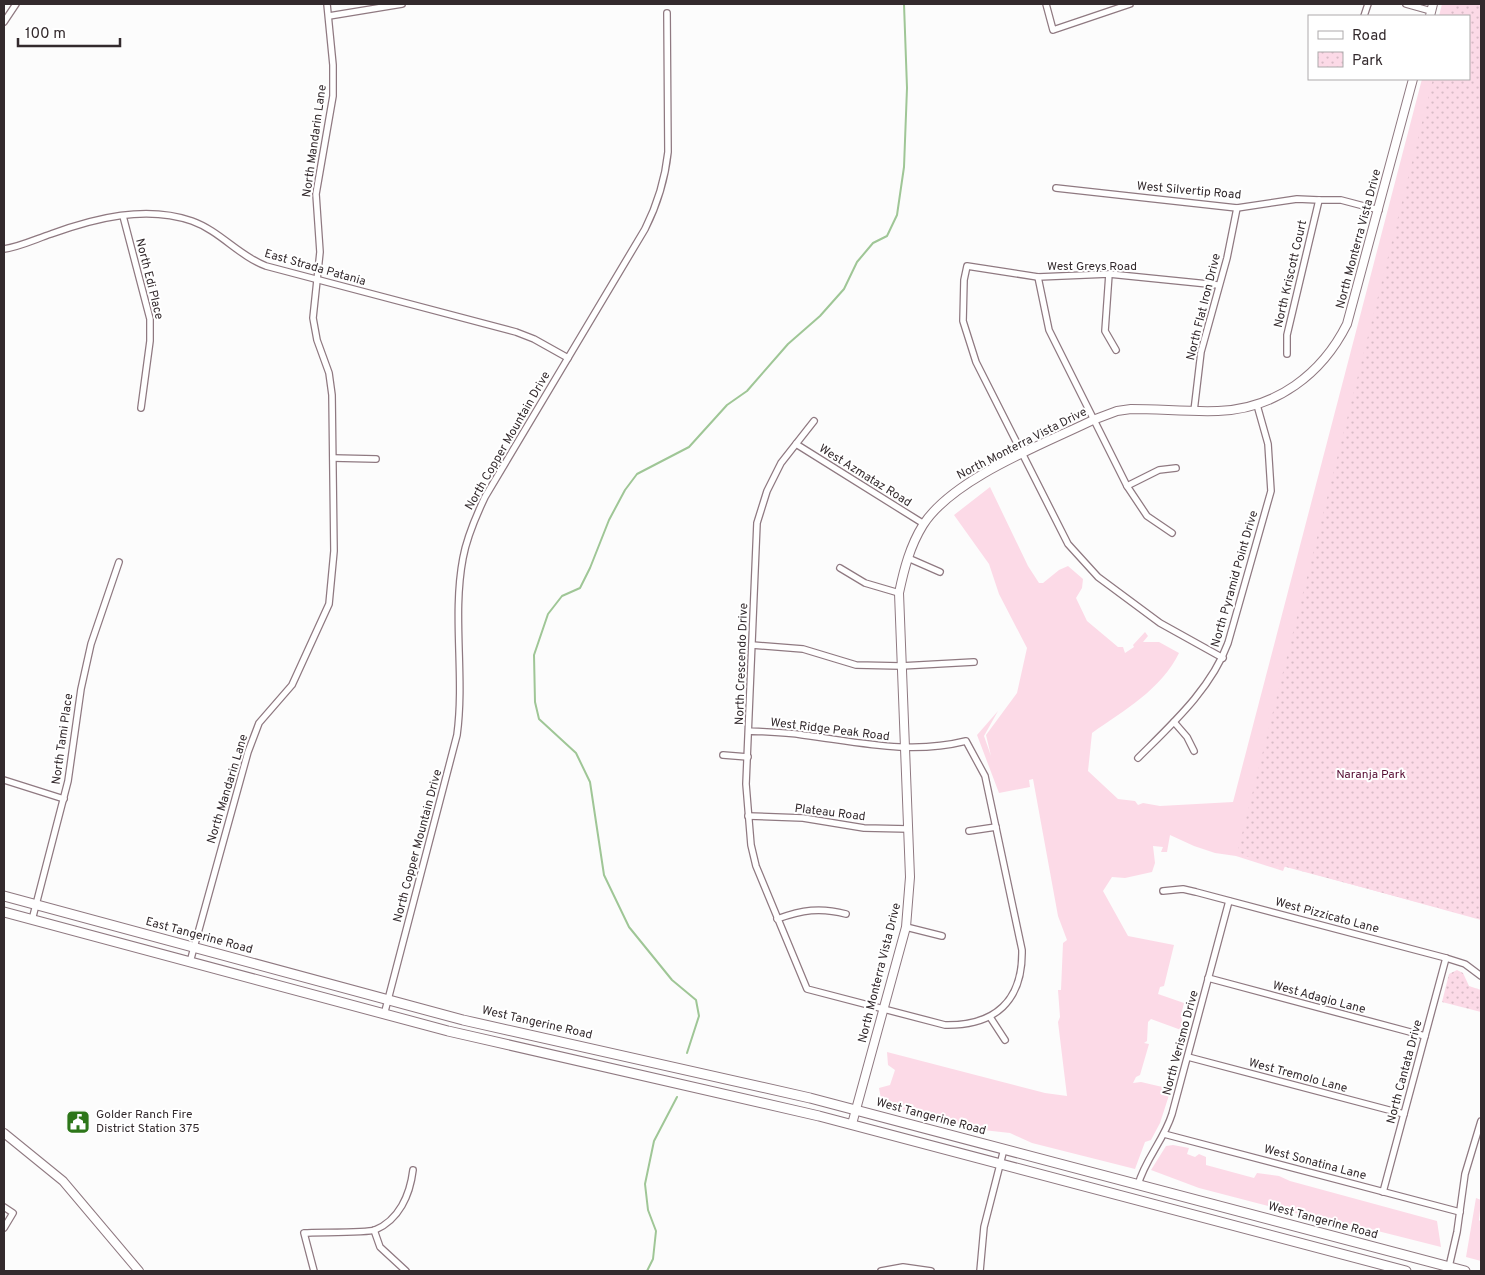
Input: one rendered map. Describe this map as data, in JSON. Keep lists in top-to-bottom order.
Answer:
{
  "streets": {
    "main road": ["East Tangerine Road", "West Tangerine Road"],
    "street": [
      "North Mandarin Lane",
      "West Silvertip Road",
      "North Monterra Vista Drive",
      "West Greys Road",
      "East Strada Patania",
      "North Kriscott Court",
      "North Edi Place",
      "North Flat Iron Drive",
      "North Copper Mountain Drive",
      "West Azmataz Road",
      "North Pyramid Point Drive",
      "North Crescendo Drive",
      "West Ridge Peak Road",
      "North Tami Place",
      "Plateau Road",
      "West Pizzicato Lane",
      "West Adagio Lane",
      "North Verismo Drive",
      "North Cantata Drive",
      "West Tremolo Lane",
      "West Sonatina Lane"
    ]
  },
  "crossings": [
    ["North Mandarin Lane", "East Strada Patania"],
    ["North Mandarin Lane", "East Tangerine Road"],
    ["West Silvertip Road", "North Monterra Vista Drive"],
    ["West Silvertip Road", "North Kriscott Court"],
    ["West Silvertip Road", "North Flat Iron Drive"],
    ["North Monterra Vista Drive", "West Greys Road"],
    ["North Monterra Vista Drive", "North Flat Iron Drive"],
    ["North Monterra Vista Drive", "West Azmataz Road"],
    ["North Monterra Vista Drive", "North Pyramid Point Drive"],
    ["North Monterra Vista Drive", "North Crescendo Drive"],
    ["North Monterra Vista Drive", "West Ridge Peak Road"],
    ["North Monterra Vista Drive", "Plateau Road"],
    ["North Monterra Vista Drive", "West Tangerine Road"],
    ["West Greys Road", "North Flat Iron Drive"],
    ["East Strada Patania", "North Edi Place"],
    ["East Strada Patania", "North Copper Mountain Drive"],
    ["North Copper Mountain Drive", "East Tangerine Road"],
    ["North Copper Mountain Drive", "West Tangerine Road"],
    ["West Azmataz Road", "North Crescendo Drive"],
    ["North Crescendo Drive", "West Ridge Peak Road"],
    ["North Crescendo Drive", "Plateau Road"],
    ["North Tami Place", "East Tangerine Road"],
    ["West Pizzicato Lane", "North Verismo Drive"],
    ["West Pizzicato Lane", "North Cantata Drive"],
    ["East Tangerine Road", "West Tangerine Road"],
    ["West Adagio Lane", "North Verismo Drive"],
    ["West Adagio Lane", "North Cantata Drive"],
    ["West Tangerine Road", "North Verismo Drive"],
    ["North Verismo Drive", "West Tremolo Lane"],
    ["North Verismo Drive", "West Sonatina Lane"],
    ["North Cantata Drive", "West Tremolo Lane"],
    ["North Cantata Drive", "West Sonatina Lane"]
  ],
  "parks": ["Naranja Park"],
  "places": {
    "public building": ["Golder Ranch Fire District Station 375"]
  },
  "legend": ["Road", "Park"],
  "scale_bar": "100 m"
}
